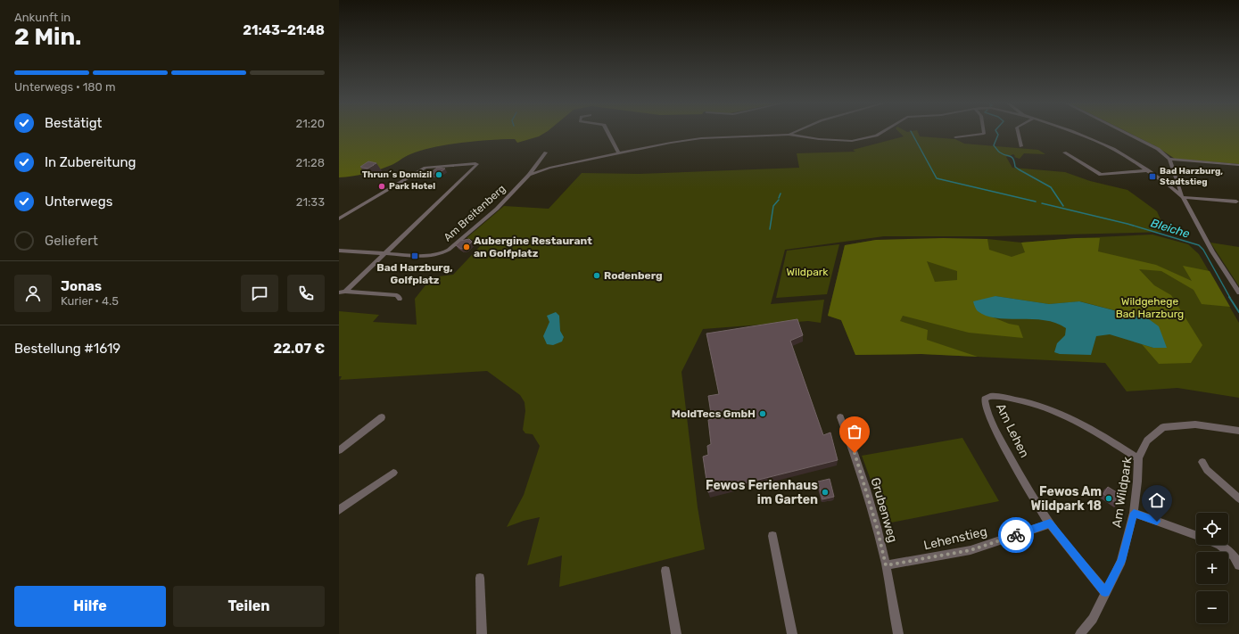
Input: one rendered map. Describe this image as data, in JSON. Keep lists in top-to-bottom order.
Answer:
{
  "streets": {
    "street": [
      "Am Breitenberg",
      "Am Lehen",
      "Am Wildpark",
      "Grubenweg",
      "Lehenstieg"
    ]
  },
  "crossings": [
    ["Am Lehen", "Am Wildpark"],
    ["Am Lehen", "Lehenstieg"],
    ["Grubenweg", "Lehenstieg"]
  ],
  "water": ["Bleiche"],
  "parks": ["Wildpark", "Wildgehege Bad Harzburg"],
  "places": {
    "other": [
      "Thrun´s Domizil",
      "Park Hotel",
      "Aubergine Restaurant an Golfplatz",
      "Rodenberg",
      "MoldTecs GmbH",
      "Fewos Ferienhaus im Garten",
      "Fewos Am Wildpark 18"
    ],
    "transit": ["Bad Harzburg, Stadtstieg", "Bad Harzburg, Golfplatz"]
  },
  "page": {
    "heading": ["2 Min.", "Ankunft in", "21:43–21:48"],
    "panel": [
      "Jonas",
      "Kurier · 4.5",
      "Bestellung #1619",
      "22.07 €"
    ],
    "bar": "Unterwegs · 180 m",
    "list": [
      ["Bestätigt", "21:20"],
      ["In Zubereitung", "21:28"],
      ["Unterwegs", "21:33"],
      "Geliefert"
    ],
    "map_buttons": ["+", "−"],
    "buttons": ["Hilfe", "Teilen"]
  }
}
